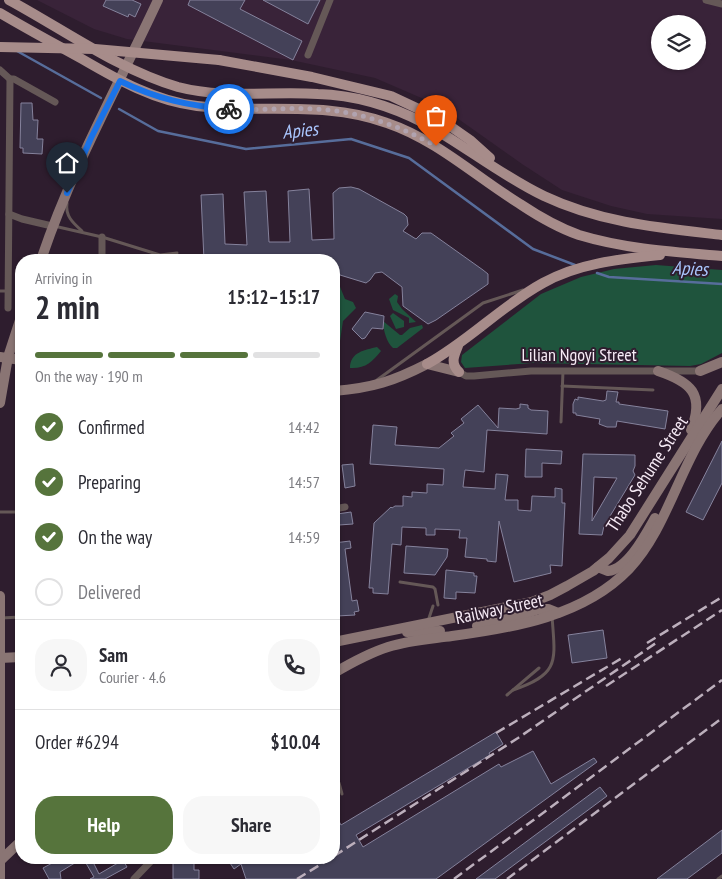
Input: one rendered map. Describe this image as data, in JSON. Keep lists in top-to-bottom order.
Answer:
{
  "streets": {
    "main road": ["Thabo Sehume Street", "Railway Street"],
    "street": ["Lilian Ngoyi Street"]
  },
  "water": ["Apies"],
  "page": {
    "heading": ["2 min", "Arriving in", "15:12–15:17"],
    "panel": [
      "Sam",
      "Courier · 4.6",
      "Order #6294",
      "$10.04"
    ],
    "bar": "On the way · 190 m",
    "list": [
      ["Confirmed", "14:42"],
      ["Preparing", "14:57"],
      ["On the way", "14:59"],
      "Delivered"
    ],
    "buttons": ["Help", "Share"]
  }
}
